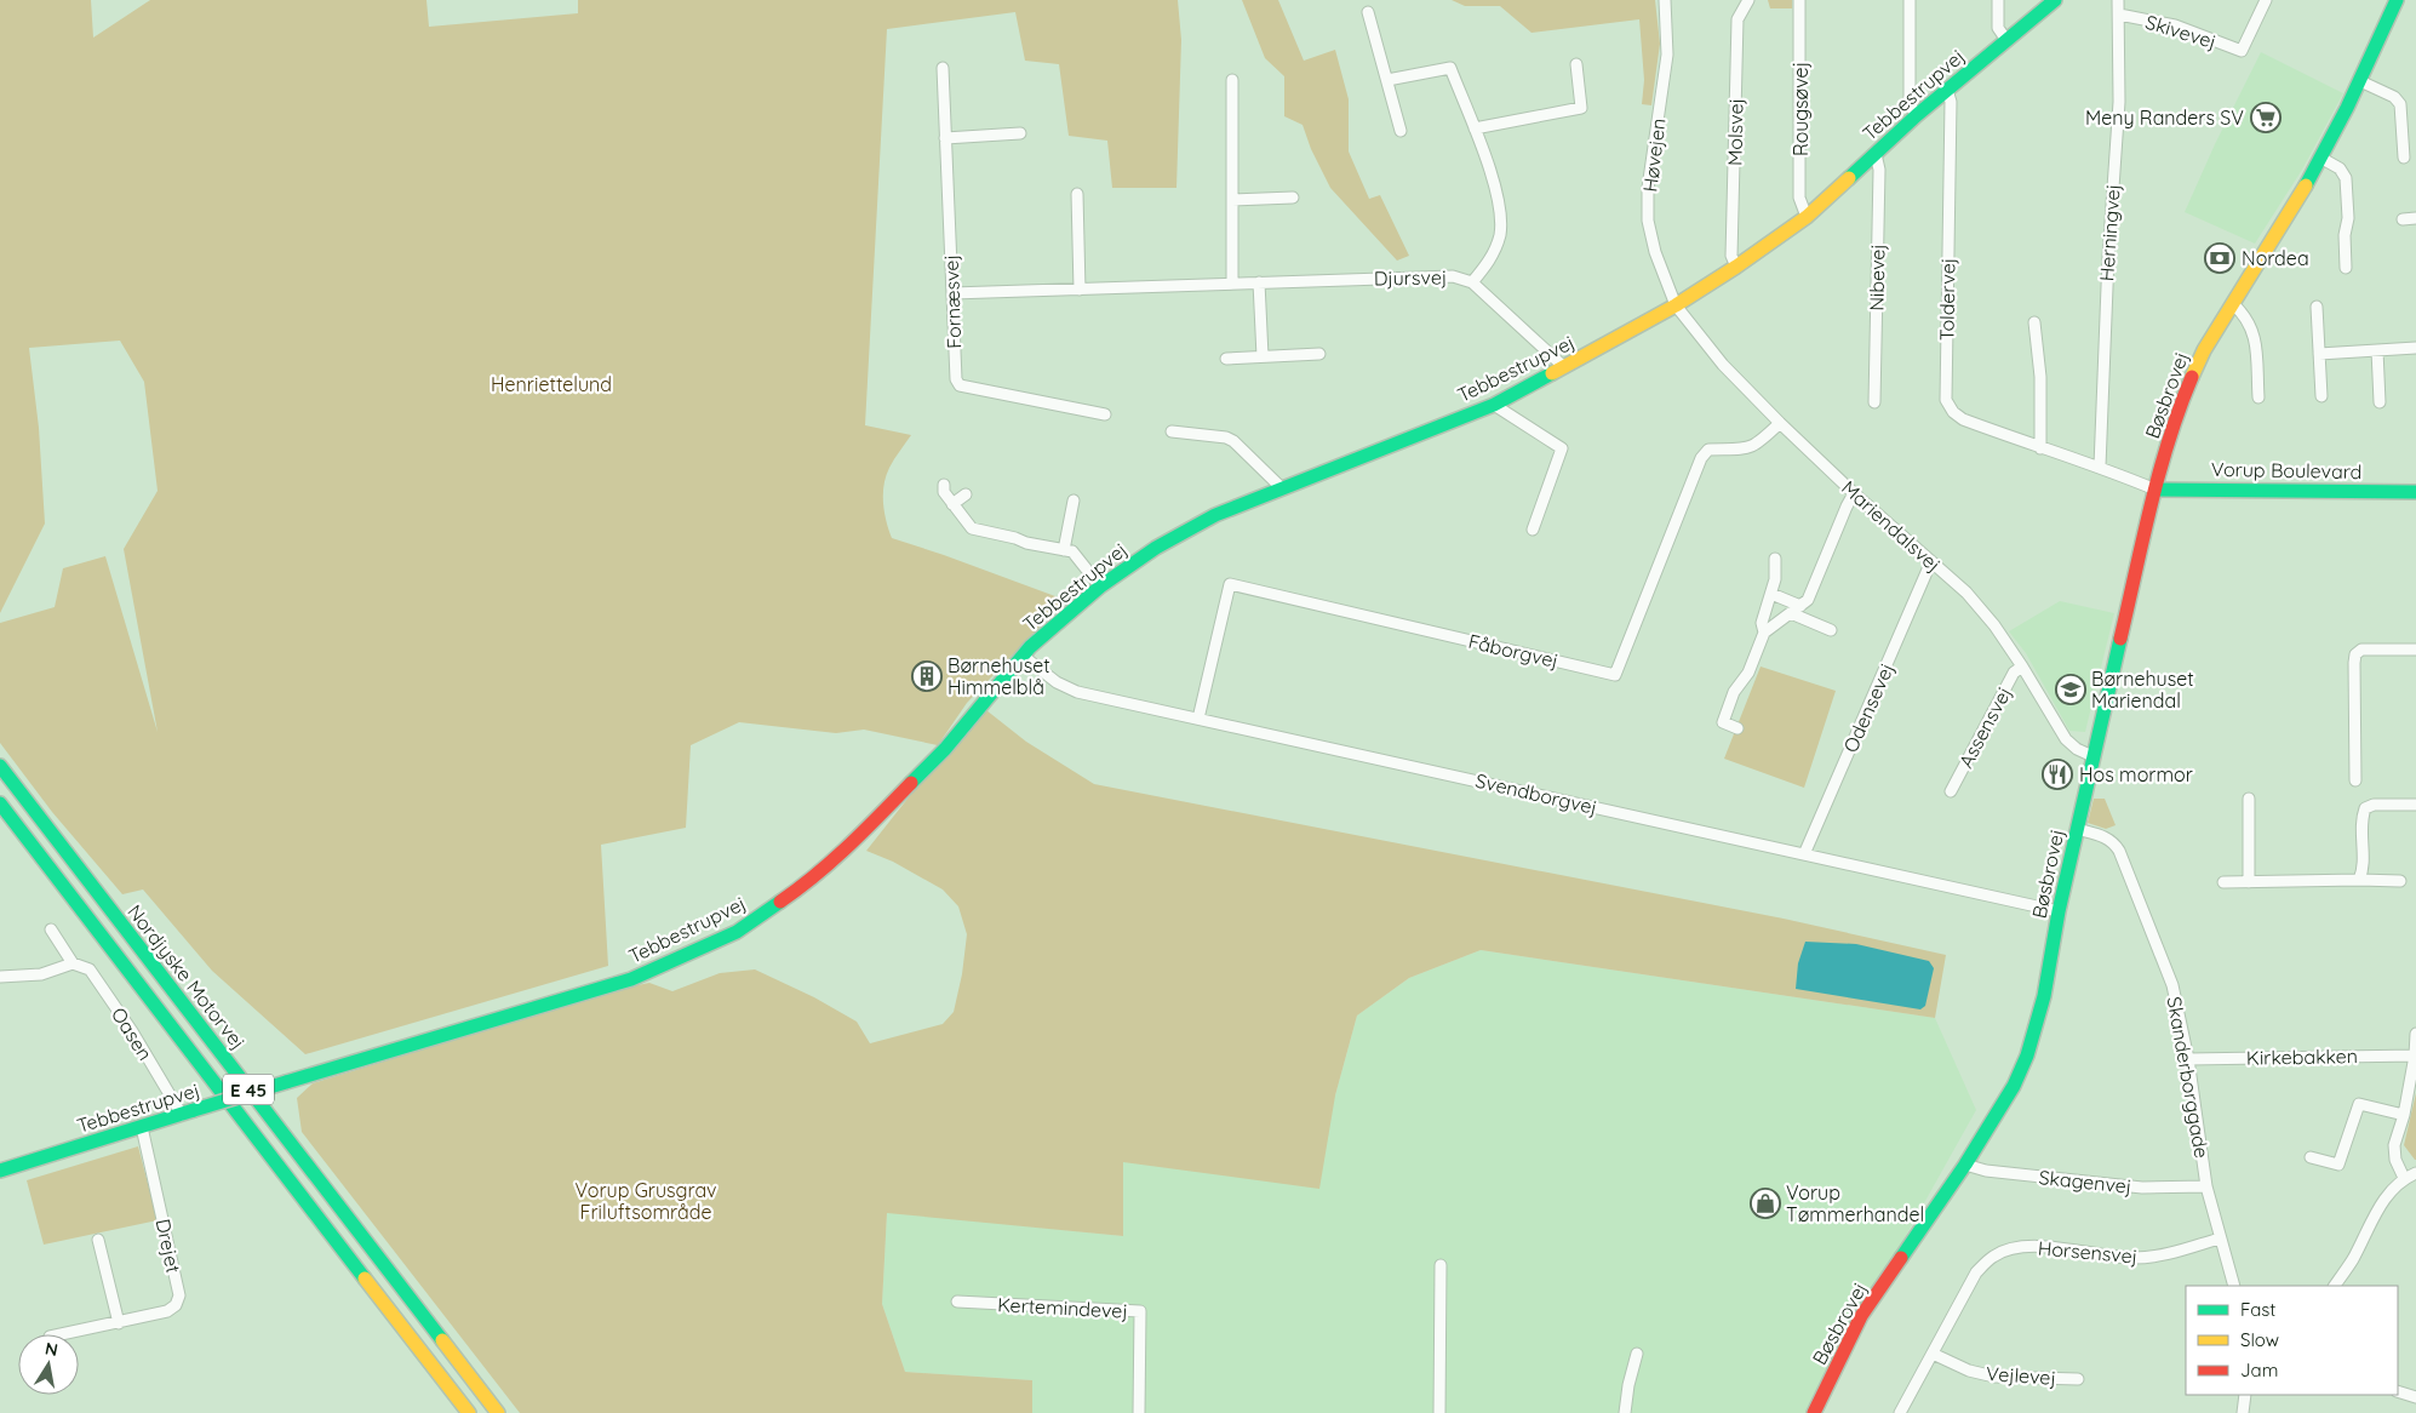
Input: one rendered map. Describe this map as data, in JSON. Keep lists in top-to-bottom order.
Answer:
{
  "streets": {
    "main road": [
      "Tebbestrupvej",
      "Bøsbrovej",
      "Vorup Boulevard",
      "Nordjyske Motorvej",
      "E 45"
    ],
    "street": [
      "Skivevej",
      "Rougsøvej",
      "Molsvej",
      "Høvejen",
      "Herningvej",
      "Djursvej",
      "Nibevej",
      "Toldervej",
      "Fornæsvej",
      "Mariendalsvej",
      "Fåborgvej",
      "Odensevej",
      "Assensvej",
      "Svendborgvej",
      "Oasen",
      "Kirkebakken",
      "Skanderborggade",
      "Skagenvej",
      "Drejet",
      "Horsensvej",
      "Kertemindevej",
      "Vejlevej"
    ]
  },
  "crossings": [
    ["Skivevej", "Herningvej"],
    ["Tebbestrupvej", "Rougsøvej"],
    ["Tebbestrupvej", "Molsvej"],
    ["Tebbestrupvej", "Høvejen"],
    ["Tebbestrupvej", "Djursvej"],
    ["Tebbestrupvej", "Nibevej"],
    ["Tebbestrupvej", "Toldervej"],
    ["Tebbestrupvej", "Mariendalsvej"],
    ["Tebbestrupvej", "Svendborgvej"],
    ["Tebbestrupvej", "Oasen"],
    ["Tebbestrupvej", "Drejet"],
    ["Høvejen", "Mariendalsvej"],
    ["Herningvej", "Toldervej"],
    ["Djursvej", "Fornæsvej"],
    ["Toldervej", "Bøsbrovej"],
    ["Toldervej", "Vorup Boulevard"],
    ["Bøsbrovej", "Vorup Boulevard"],
    ["Bøsbrovej", "Mariendalsvej"],
    ["Bøsbrovej", "Svendborgvej"],
    ["Bøsbrovej", "Skanderborggade"],
    ["Bøsbrovej", "Skagenvej"],
    ["Mariendalsvej", "Fåborgvej"],
    ["Mariendalsvej", "Odensevej"],
    ["Mariendalsvej", "Assensvej"],
    ["Fåborgvej", "Svendborgvej"],
    ["Odensevej", "Svendborgvej"],
    ["Kirkebakken", "Skanderborggade"],
    ["Skanderborggade", "Skagenvej"],
    ["Skanderborggade", "Horsensvej"],
    ["Horsensvej", "Vejlevej"]
  ],
  "parks": ["Henriettelund", "Vorup Grusgrav Friluftsområde"],
  "places": {
    "supermarket": ["Meny Randers SV"],
    "bank": ["Nordea"],
    "building": ["Børnehuset Himmelblå"],
    "school or university": ["Børnehuset Mariendal"],
    "restaurant": ["Hos mormor"],
    "shop": ["Vorup Tømmerhandel"]
  },
  "legend": ["Fast", "Slow", "Jam"],
  "north": "top"
}
